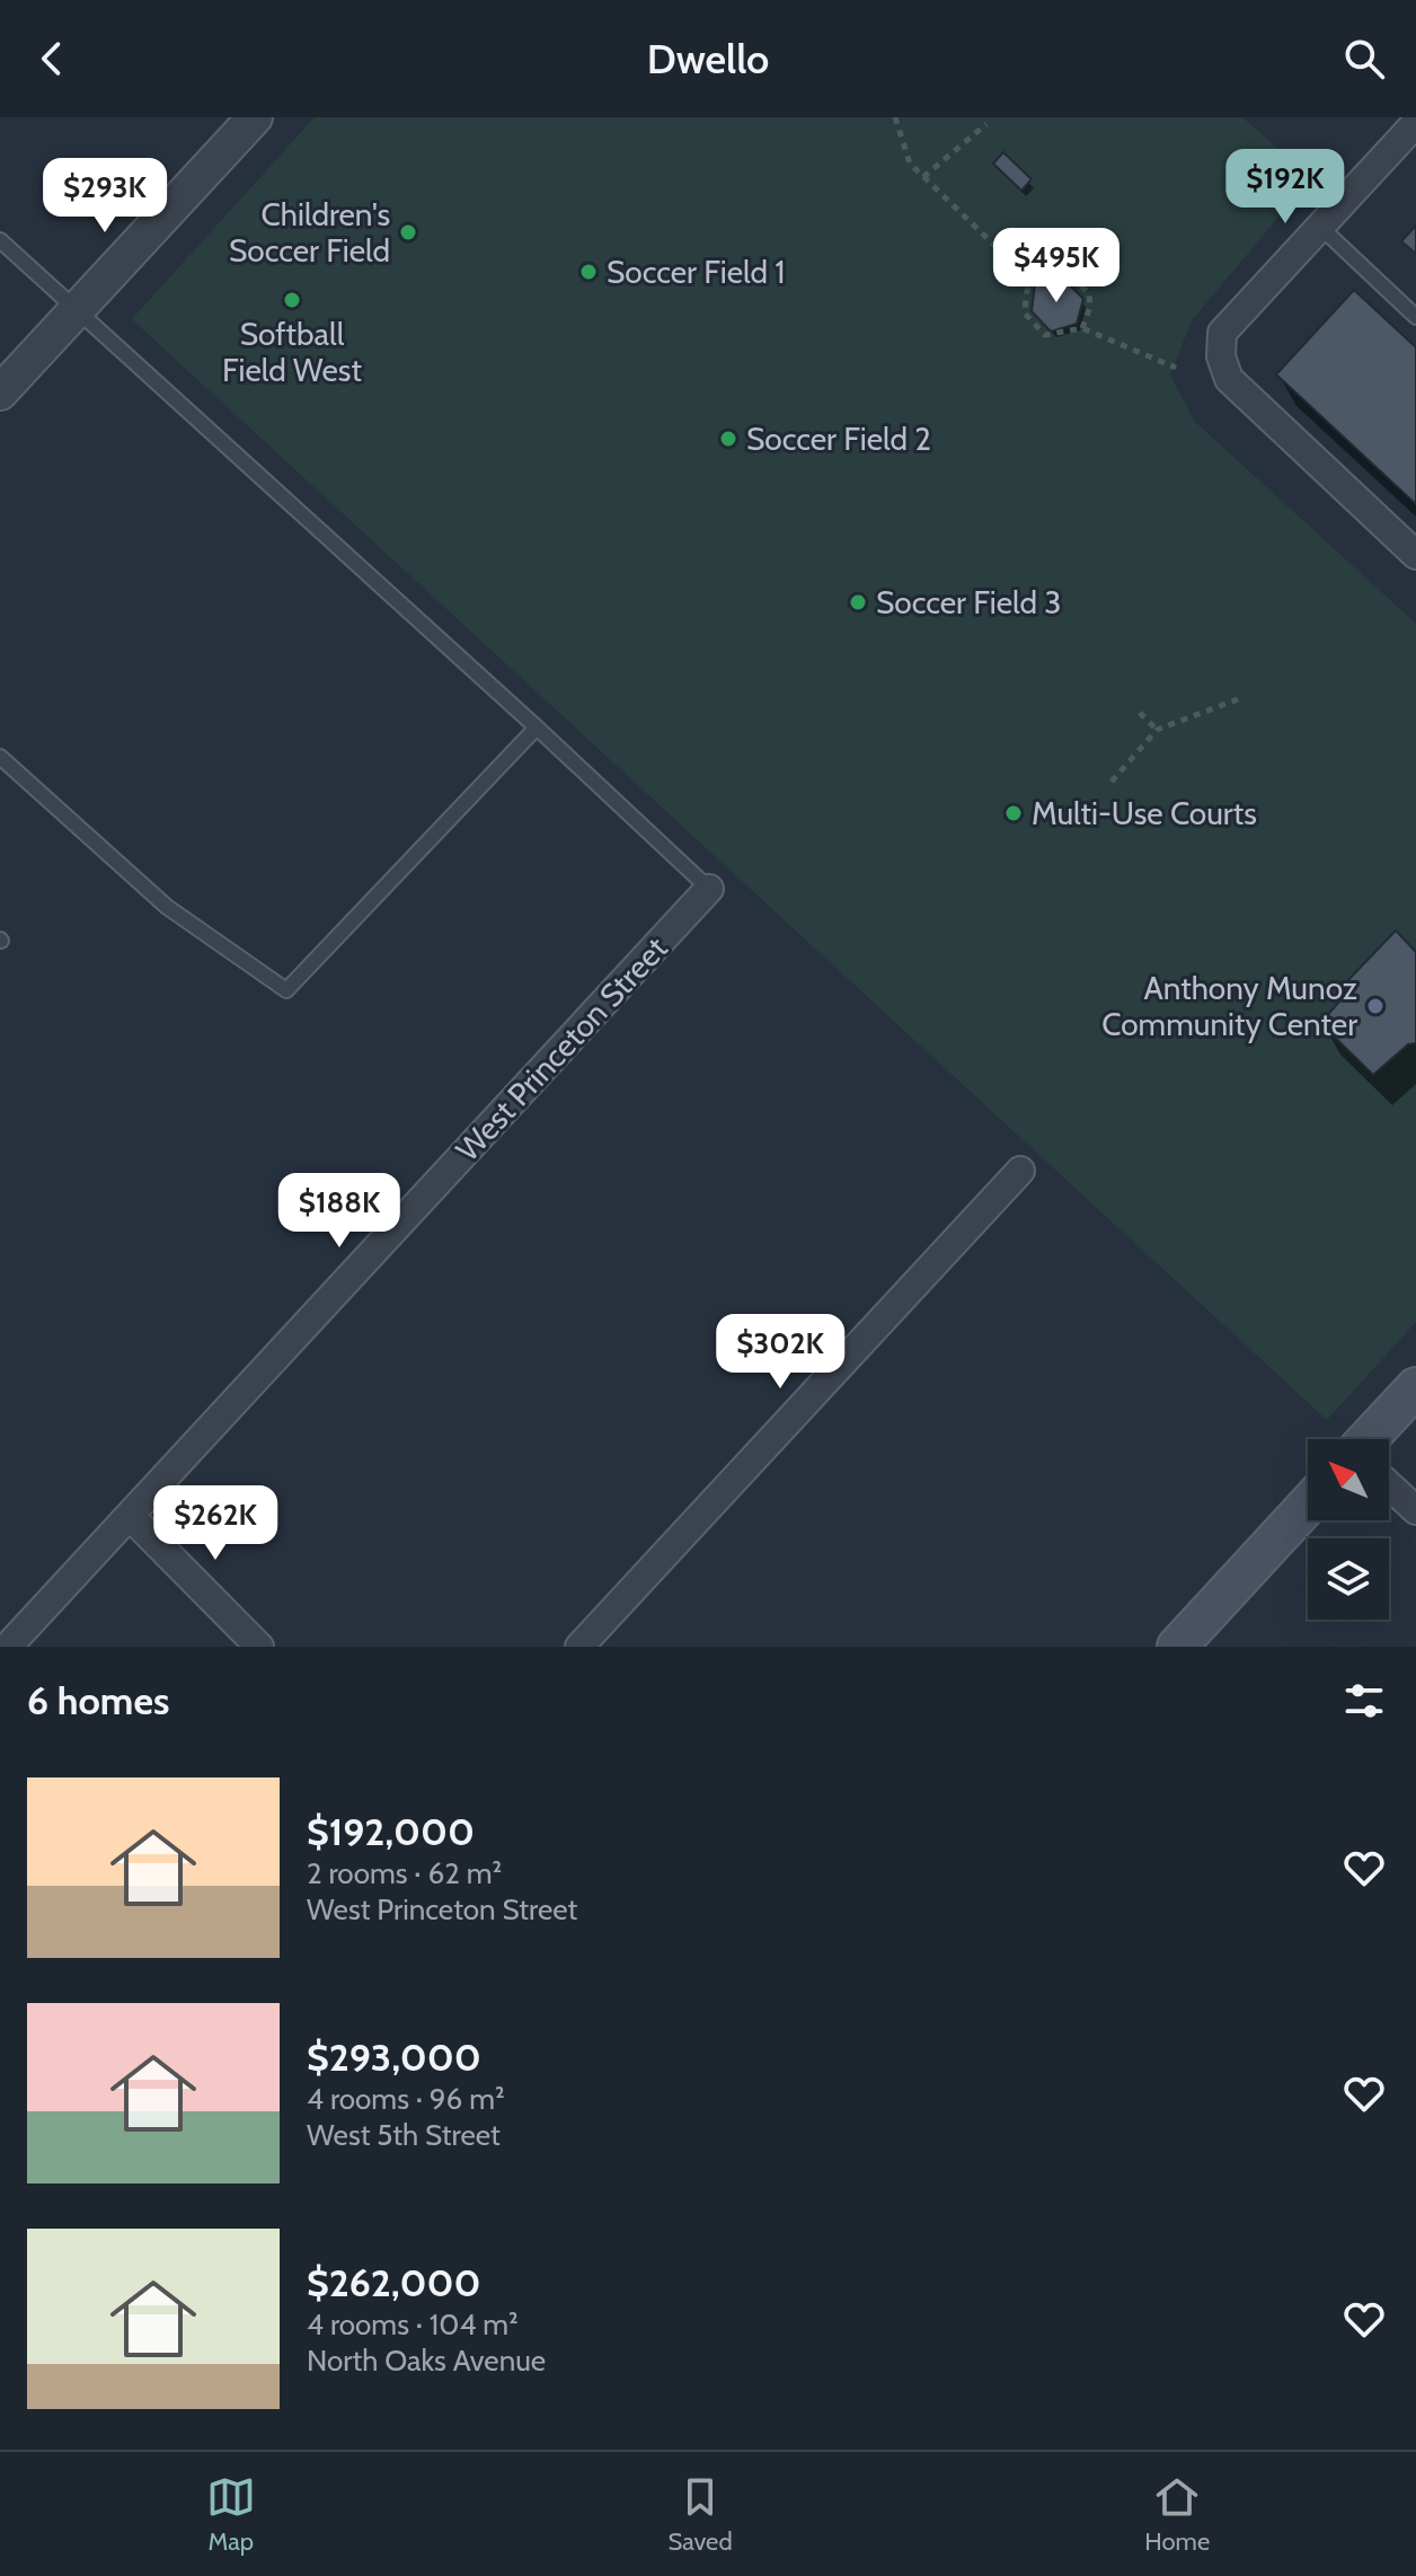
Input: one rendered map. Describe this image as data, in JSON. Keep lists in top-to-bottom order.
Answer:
{
  "streets": {
    "street": ["West Princeton Street"]
  },
  "places": [
    "Children's Soccer Field",
    "Soccer Field 1",
    "Softball Field West",
    "Soccer Field 2",
    "Soccer Field 3",
    "Multi-Use Courts",
    "Anthony Munoz Community Center"
  ],
  "north": "top left",
  "page": {
    "header": "Dwello",
    "price": [
      "$192K",
      "$293K",
      "$495K",
      "$188K",
      "$302K",
      "$262K"
    ],
    "heading": "6 homes",
    "list": [
      {
        "name": "$192,000",
        "note": "2 rooms · 62 m² · West Princeton Street"
      },
      {
        "name": "$293,000",
        "note": "4 rooms · 96 m² · West 5th Street"
      },
      {
        "name": "$262,000",
        "note": "4 rooms · 104 m² · North Oaks Avenue"
      }
    ],
    "tabs": ["Map", "Saved", "Home"]
  }
}
